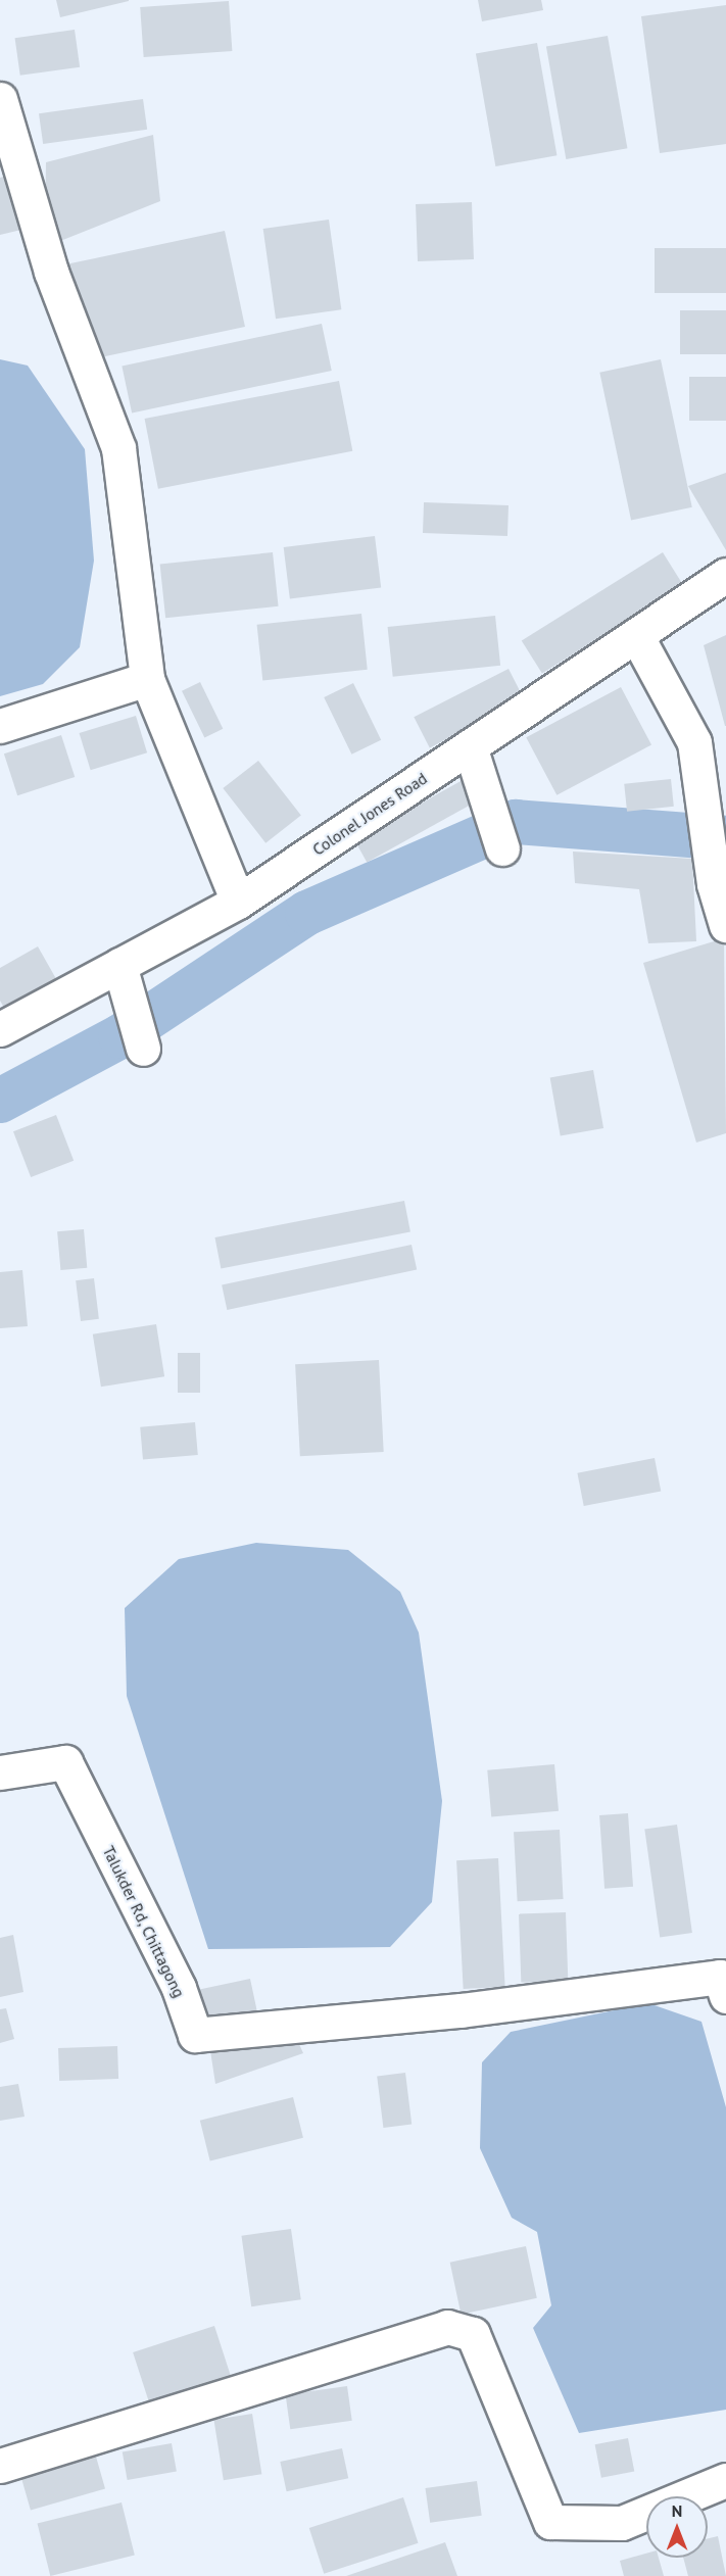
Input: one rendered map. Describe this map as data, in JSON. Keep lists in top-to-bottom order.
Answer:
{
  "streets": {
    "street": ["Colonel Jones Road", "Talukder Rd, Chittagong"]
  },
  "north": "top"
}
